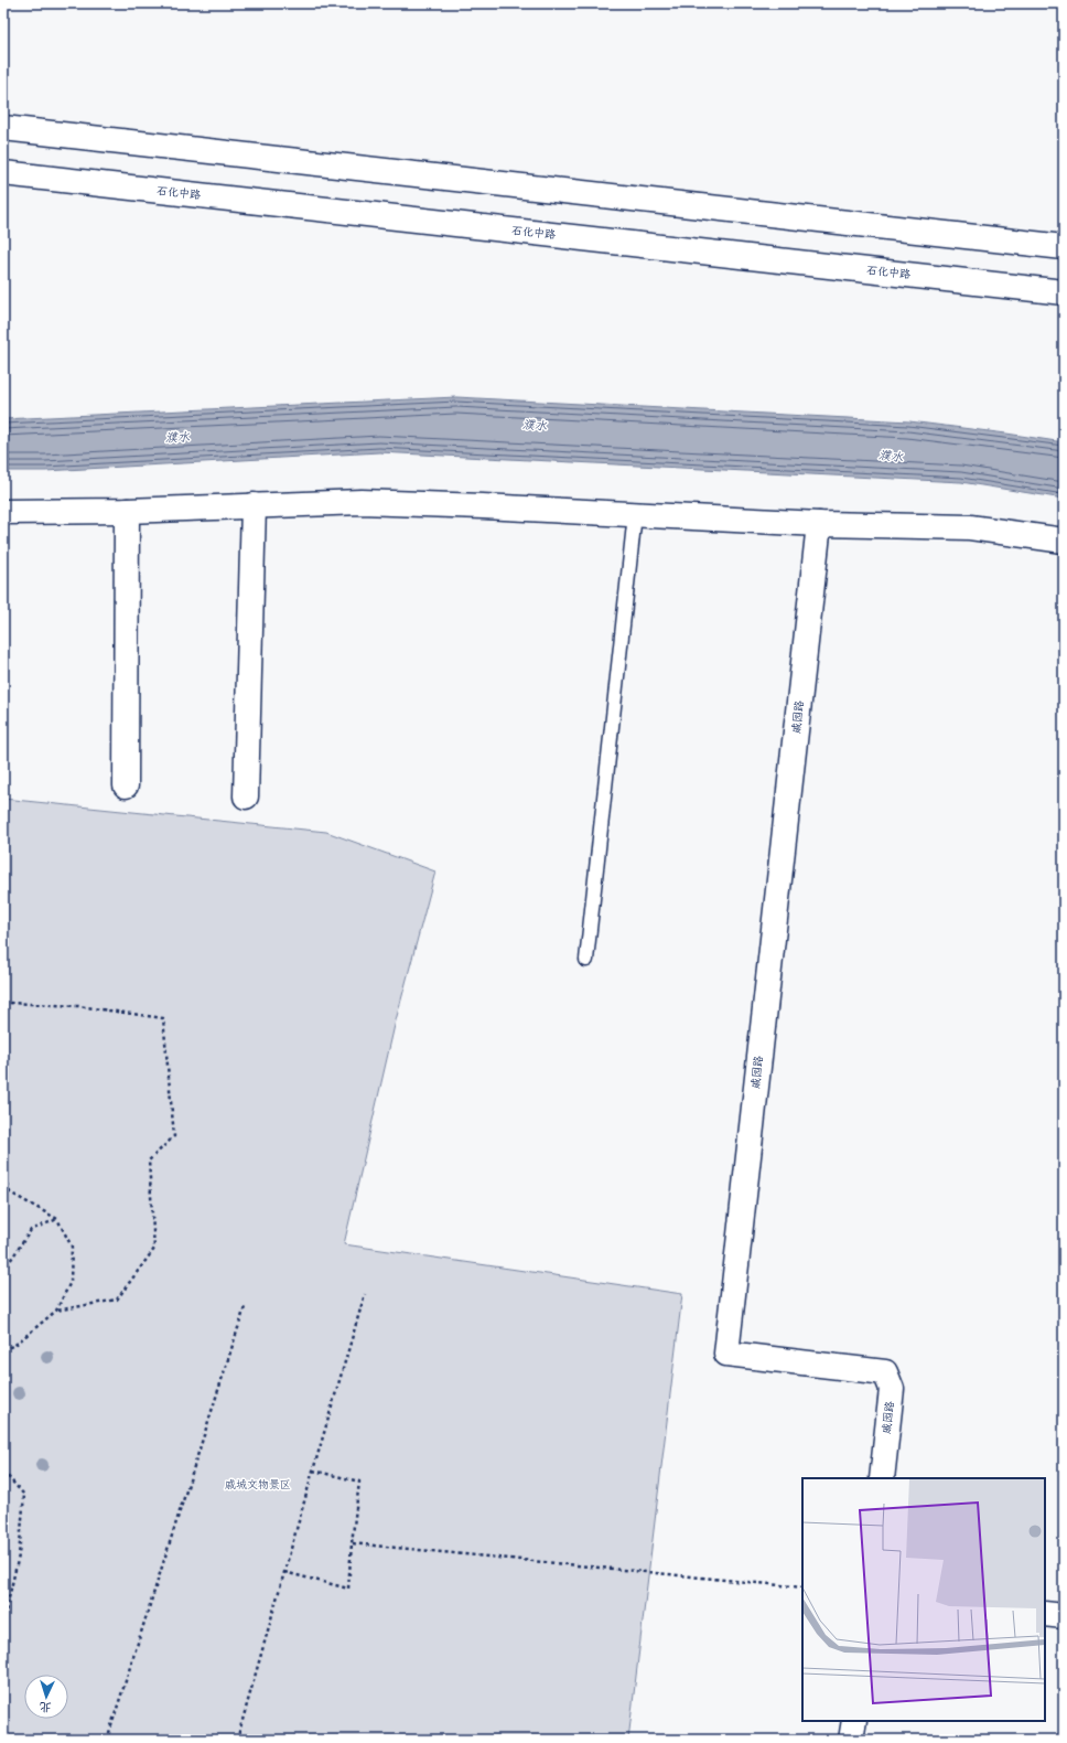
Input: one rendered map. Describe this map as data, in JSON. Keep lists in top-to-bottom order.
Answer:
{
  "streets": {
    "street": ["石化中路", "戚园路"]
  },
  "water": ["濮水"],
  "parks": ["戚城文物景区"],
  "north": "bottom"
}
